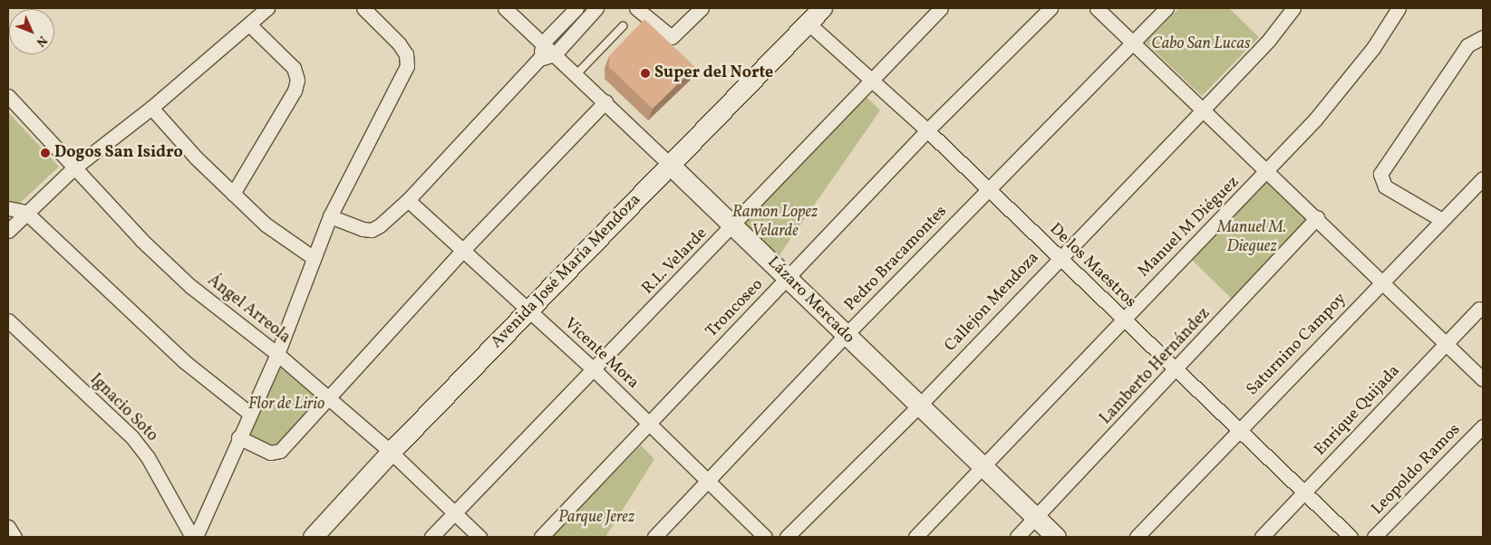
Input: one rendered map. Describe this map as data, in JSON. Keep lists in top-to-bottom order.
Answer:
{
  "streets": {
    "street": [
      "Manuel M Diéguez",
      "Pedro Bracamontes",
      "R.L. Velarde",
      "De los Maestros",
      "Avenida José María Mendoza",
      "Lázaro Mercado",
      "Callejon Mendoza",
      "Troncoseo",
      "Ángel Arreola",
      "Saturnino Campoy",
      "Vicente Mora",
      "Lamberto Hernández",
      "Ignacio Soto",
      "Enrique Quijada",
      "Leopoldo Ramos"
    ]
  },
  "crossings": [
    ["Manuel M Diéguez", "De los Maestros"],
    ["Manuel M Diéguez", "Lázaro Mercado"],
    ["Pedro Bracamontes", "De los Maestros"],
    ["Pedro Bracamontes", "Lázaro Mercado"],
    ["Pedro Bracamontes", "Vicente Mora"],
    ["R.L. Velarde", "De los Maestros"],
    ["R.L. Velarde", "Lázaro Mercado"],
    ["R.L. Velarde", "Ángel Arreola"],
    ["R.L. Velarde", "Vicente Mora"],
    ["De los Maestros", "Avenida José María Mendoza"],
    ["De los Maestros", "Callejon Mendoza"],
    ["De los Maestros", "Troncoseo"],
    ["De los Maestros", "Saturnino Campoy"],
    ["De los Maestros", "Lamberto Hernández"],
    ["De los Maestros", "Enrique Quijada"],
    ["Avenida José María Mendoza", "Lázaro Mercado"],
    ["Avenida José María Mendoza", "Ángel Arreola"],
    ["Avenida José María Mendoza", "Vicente Mora"],
    ["Lázaro Mercado", "Callejon Mendoza"],
    ["Lázaro Mercado", "Troncoseo"],
    ["Lázaro Mercado", "Lamberto Hernández"],
    ["Troncoseo", "Vicente Mora"]
  ],
  "parks": [
    "Cabo San Lucas",
    "Ramon Lopez Velarde",
    "Manuel M. Dieguez",
    "Flor de Lirio",
    "Parque Jerez"
  ],
  "places": ["Super del Norte", "Dogos San Isidro"],
  "north": "bottom right"
}
